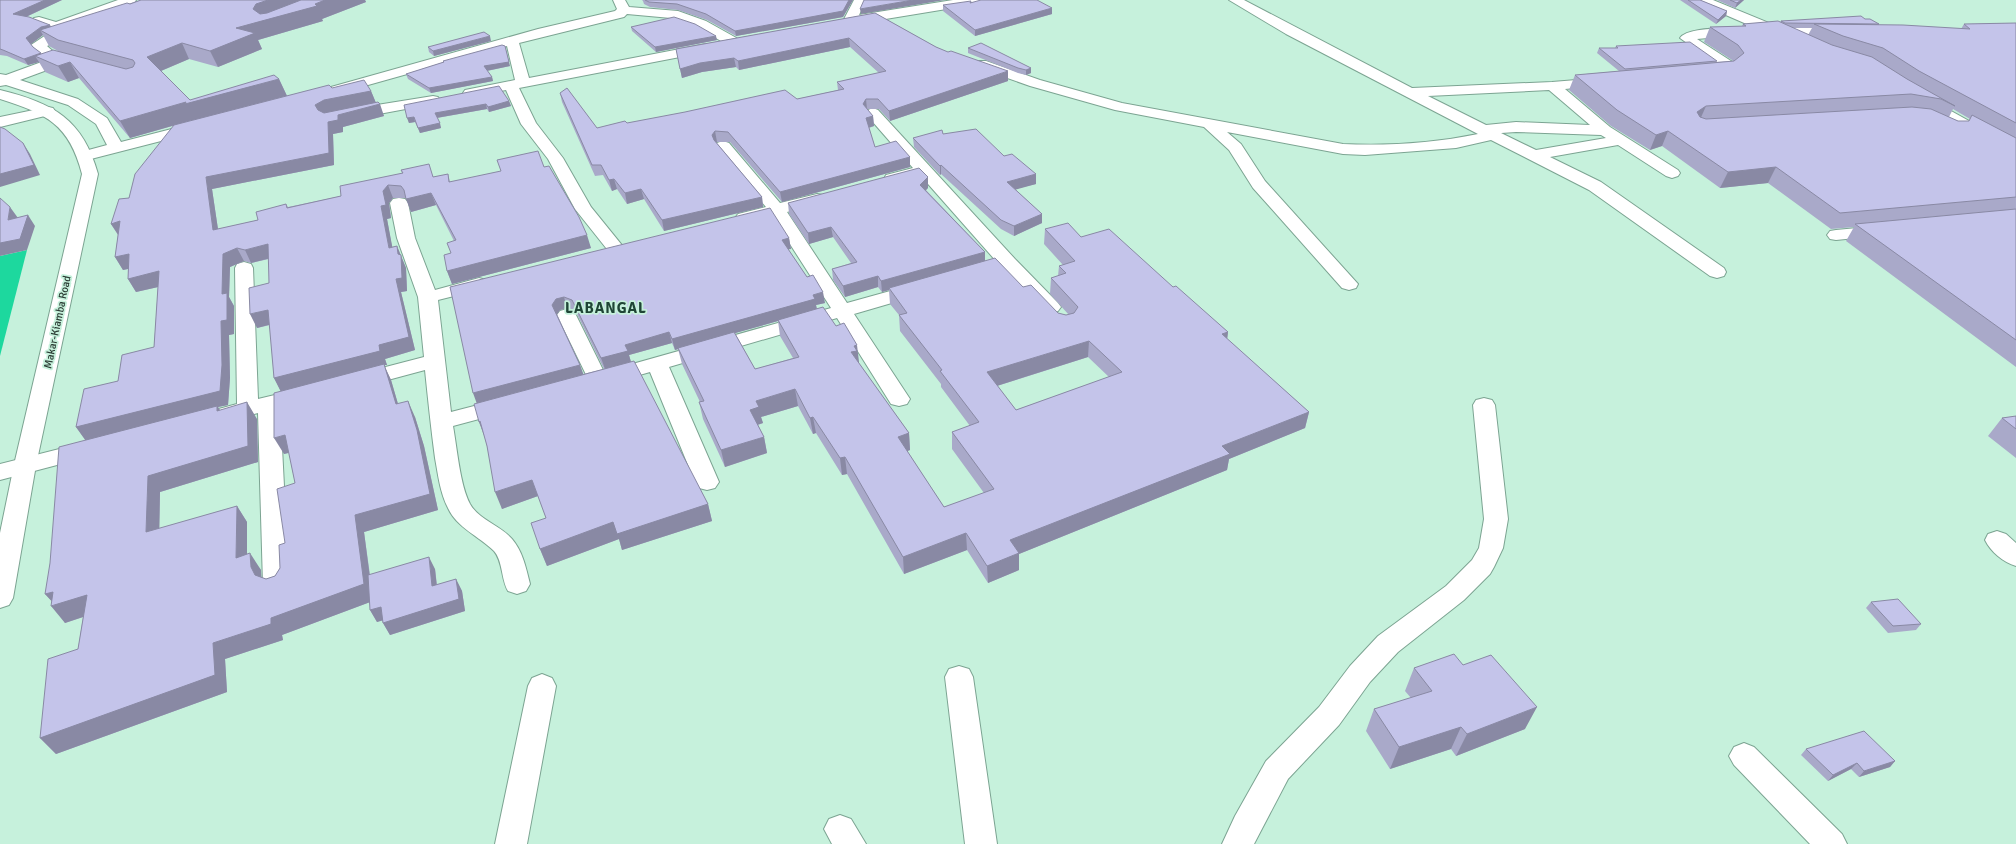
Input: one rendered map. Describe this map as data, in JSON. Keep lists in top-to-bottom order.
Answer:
{
  "streets": {
    "street": ["Makar-Kiamba Road"]
  },
  "districts": ["LABANGAL"]
}
